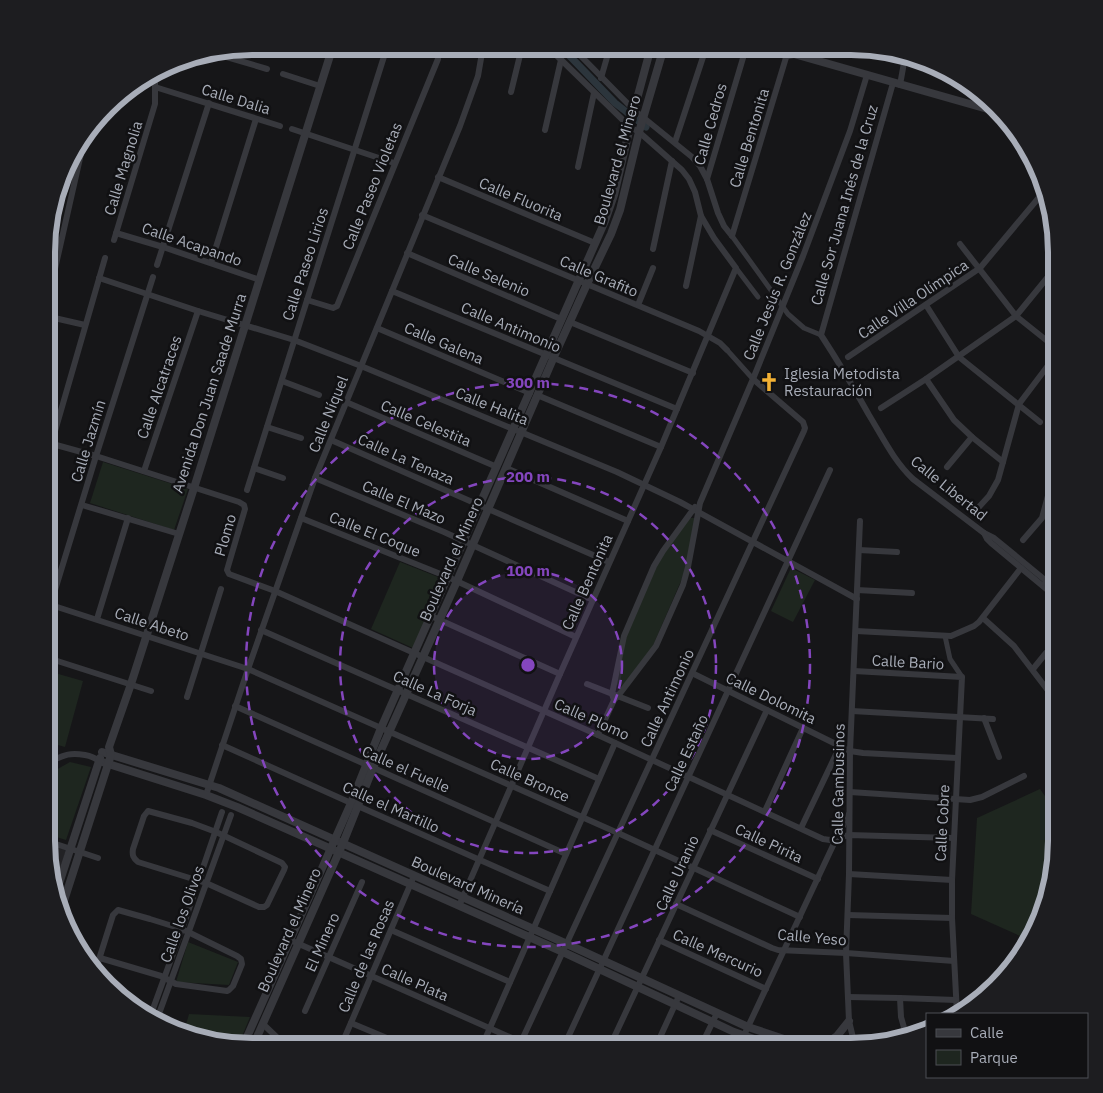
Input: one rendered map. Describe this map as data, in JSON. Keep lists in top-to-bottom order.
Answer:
{
  "streets": {
    "street": [
      "Calle Dalia",
      "Calle Cedros",
      "Calle Bentonita",
      "Boulevard el Minero",
      "Calle Magnolia",
      "Calle Paseo Violetas",
      "Calle Fluorita",
      "Calle Sor Juana Inés de la Cruz",
      "Calle Acapando",
      "Calle Paseo Lirios",
      "Calle Selenio",
      "Calle Grafito",
      "Calle Jesús R. González",
      "Calle Villa Olímpica",
      "Calle Antimonio",
      "Calle Galena",
      "Calle Alcatraces",
      "Avenida Don Juan Saade Murra",
      "Calle Halita",
      "Calle Níquel",
      "Calle Celestita",
      "Calle Jazmín",
      "Calle La Tenaza",
      "Calle Libertad",
      "Calle El Mazo",
      "Calle El Coque",
      "Plomo",
      "Calle Abeto",
      "Calle Bario",
      "Calle La Forja",
      "Calle Dolomita",
      "Calle Plomo",
      "Calle Estaño",
      "Calle el Fuelle",
      "Calle Bronce",
      "Calle Gambusinos",
      "Calle el Martillo",
      "Calle Cobre",
      "Calle Pirita",
      "Calle Uranio",
      "Boulevard Minería",
      "Calle los Olivos",
      "Calle Yeso",
      "El Minero",
      "Calle Mercurio",
      "Calle de las Rosas",
      "Calle Plata"
    ]
  },
  "crossings": [
    ["Calle Dalia", "Calle Magnolia"],
    ["Calle Bentonita", "Calle Grafito"],
    ["Calle Bentonita", "Calle Antimonio"],
    ["Calle Bentonita", "Calle Galena"],
    ["Calle Bentonita", "Calle Halita"],
    ["Calle Bentonita", "Calle La Tenaza"],
    ["Calle Bentonita", "Calle El Mazo"],
    ["Calle Bentonita", "Calle El Coque"],
    ["Calle Bentonita", "Calle La Forja"],
    ["Calle Bentonita", "Calle Plomo"],
    ["Calle Bentonita", "Calle el Fuelle"],
    ["Calle Bentonita", "Calle Bronce"],
    ["Calle Bentonita", "Calle el Martillo"],
    ["Calle Bentonita", "Boulevard Minería"],
    ["Boulevard el Minero", "Calle Fluorita"],
    ["Boulevard el Minero", "Calle Selenio"],
    ["Boulevard el Minero", "Calle Grafito"],
    ["Boulevard el Minero", "Calle Antimonio"],
    ["Boulevard el Minero", "Calle Galena"],
    ["Boulevard el Minero", "Calle Halita"],
    ["Boulevard el Minero", "Calle Celestita"],
    ["Boulevard el Minero", "Calle La Tenaza"],
    ["Boulevard el Minero", "Calle El Mazo"],
    ["Boulevard el Minero", "Calle El Coque"],
    ["Boulevard el Minero", "Calle La Forja"],
    ["Boulevard el Minero", "Calle Plomo"],
    ["Boulevard el Minero", "Calle el Fuelle"],
    ["Boulevard el Minero", "Calle Bronce"],
    ["Boulevard el Minero", "Calle el Martillo"],
    ["Boulevard el Minero", "Boulevard Minería"],
    ["Boulevard el Minero", "Calle Plata"],
    ["Calle Magnolia", "Calle Acapando"],
    ["Calle Paseo Violetas", "Calle Paseo Lirios"],
    ["Calle Fluorita", "Calle Níquel"],
    ["Calle Sor Juana Inés de la Cruz", "Calle Libertad"],
    ["Calle Acapando", "Avenida Don Juan Saade Murra"],
    ["Calle Paseo Lirios", "Calle Halita"],
    ["Calle Selenio", "Calle Níquel"],
    ["Calle Grafito", "Calle Jesús R. González"],
    ["Calle Grafito", "Calle Antimonio"],
    ["Calle Grafito", "Calle Níquel"],
    ["Calle Jesús R. González", "Calle Antimonio"],
    ["Calle Jesús R. González", "Calle Halita"],
    ["Calle Jesús R. González", "Calle Plomo"],
    ["Calle Antimonio", "Calle Halita"],
    ["Calle Antimonio", "Calle Níquel"],
    ["Calle Antimonio", "Calle Dolomita"],
    ["Calle Antimonio", "Calle Plomo"],
    ["Calle Antimonio", "Calle Bronce"],
    ["Calle Antimonio", "Boulevard Minería"],
    ["Calle Galena", "Calle Níquel"],
    ["Calle Alcatraces", "Calle Halita"],
    ["Avenida Don Juan Saade Murra", "Calle Halita"],
    ["Avenida Don Juan Saade Murra", "Plomo"],
    ["Avenida Don Juan Saade Murra", "Calle Abeto"],
    ["Avenida Don Juan Saade Murra", "Boulevard Minería"],
    ["Calle Halita", "Calle Níquel"],
    ["Calle Halita", "Calle Jazmín"],
    ["Calle Halita", "Calle Estaño"],
    ["Calle Halita", "Calle Gambusinos"],
    ["Calle Níquel", "Calle Celestita"],
    ["Calle Níquel", "Calle La Tenaza"],
    ["Calle Níquel", "Calle El Mazo"],
    ["Calle Níquel", "Calle El Coque"],
    ["Calle Níquel", "Calle Abeto"],
    ["Calle Níquel", "Calle La Forja"],
    ["Calle Níquel", "Calle Plomo"],
    ["Calle Níquel", "Calle el Fuelle"],
    ["Calle Níquel", "Calle Bronce"],
    ["Calle Níquel", "Calle el Martillo"],
    ["Calle Níquel", "Boulevard Minería"],
    ["Plomo", "Calle Plomo"],
    ["Calle Abeto", "Calle Bronce"],
    ["Calle Bario", "Calle Gambusinos"],
    ["Calle Bario", "Calle Cobre"],
    ["Calle Dolomita", "Calle Estaño"],
    ["Calle Dolomita", "Calle Gambusinos"],
    ["Calle Dolomita", "Calle Cobre"],
    ["Calle Dolomita", "Calle Uranio"],
    ["Calle Plomo", "Calle Estaño"],
    ["Calle Plomo", "Calle Gambusinos"],
    ["Calle Plomo", "Calle Cobre"],
    ["Calle Plomo", "Calle Uranio"],
    ["Calle Estaño", "Calle Bronce"],
    ["Calle Estaño", "Boulevard Minería"],
    ["Calle Bronce", "Calle Uranio"],
    ["Calle Gambusinos", "Calle Yeso"],
    ["Calle Cobre", "Calle Yeso"],
    ["Calle Pirita", "Calle Uranio"],
    ["Calle Uranio", "Boulevard Minería"],
    ["Calle Uranio", "Calle Yeso"],
    ["Calle Uranio", "Calle Mercurio"],
    ["Boulevard Minería", "Calle de las Rosas"],
    ["El Minero", "Calle Plata"],
    ["Calle de las Rosas", "Calle Plata"]
  ],
  "places": {
    "church": ["Iglesia Metodista Restauración"]
  },
  "legend": ["Calle", "Parque"],
  "rings": ["300 m", "200 m", "100 m"]
}
